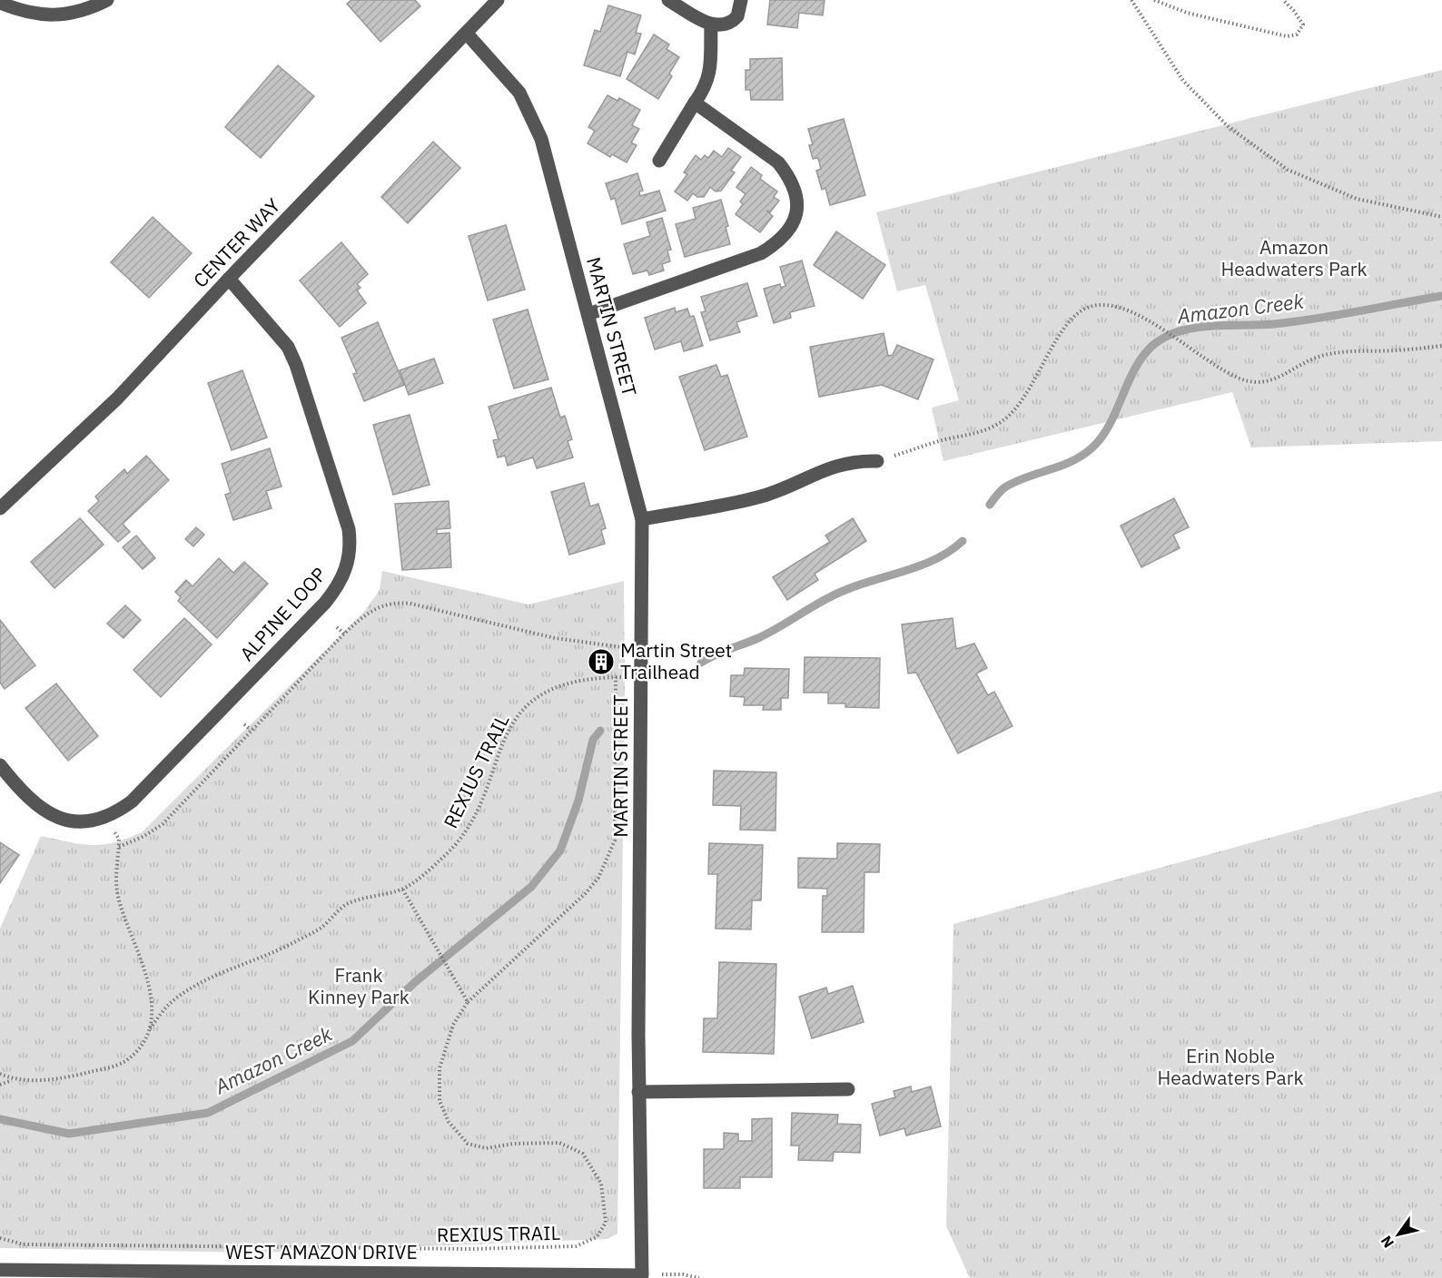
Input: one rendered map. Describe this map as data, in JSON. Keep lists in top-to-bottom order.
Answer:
{
  "streets": {
    "street": [
      "CENTER WAY",
      "MARTIN STREET",
      "ALPINE LOOP",
      "WEST AMAZON DRIVE"
    ],
    "path": ["REXIUS TRAIL"]
  },
  "crossings": [
    ["CENTER WAY", "MARTIN STREET"],
    ["CENTER WAY", "ALPINE LOOP"],
    ["MARTIN STREET", "REXIUS TRAIL"],
    ["MARTIN STREET", "WEST AMAZON DRIVE"]
  ],
  "water": ["Amazon Creek"],
  "parks": ["Amazon Headwaters Park", "Frank Kinney Park", "Erin Noble Headwaters Park"],
  "places": {
    "building": ["Martin Street Trailhead"]
  },
  "north": "bottom left"
}
